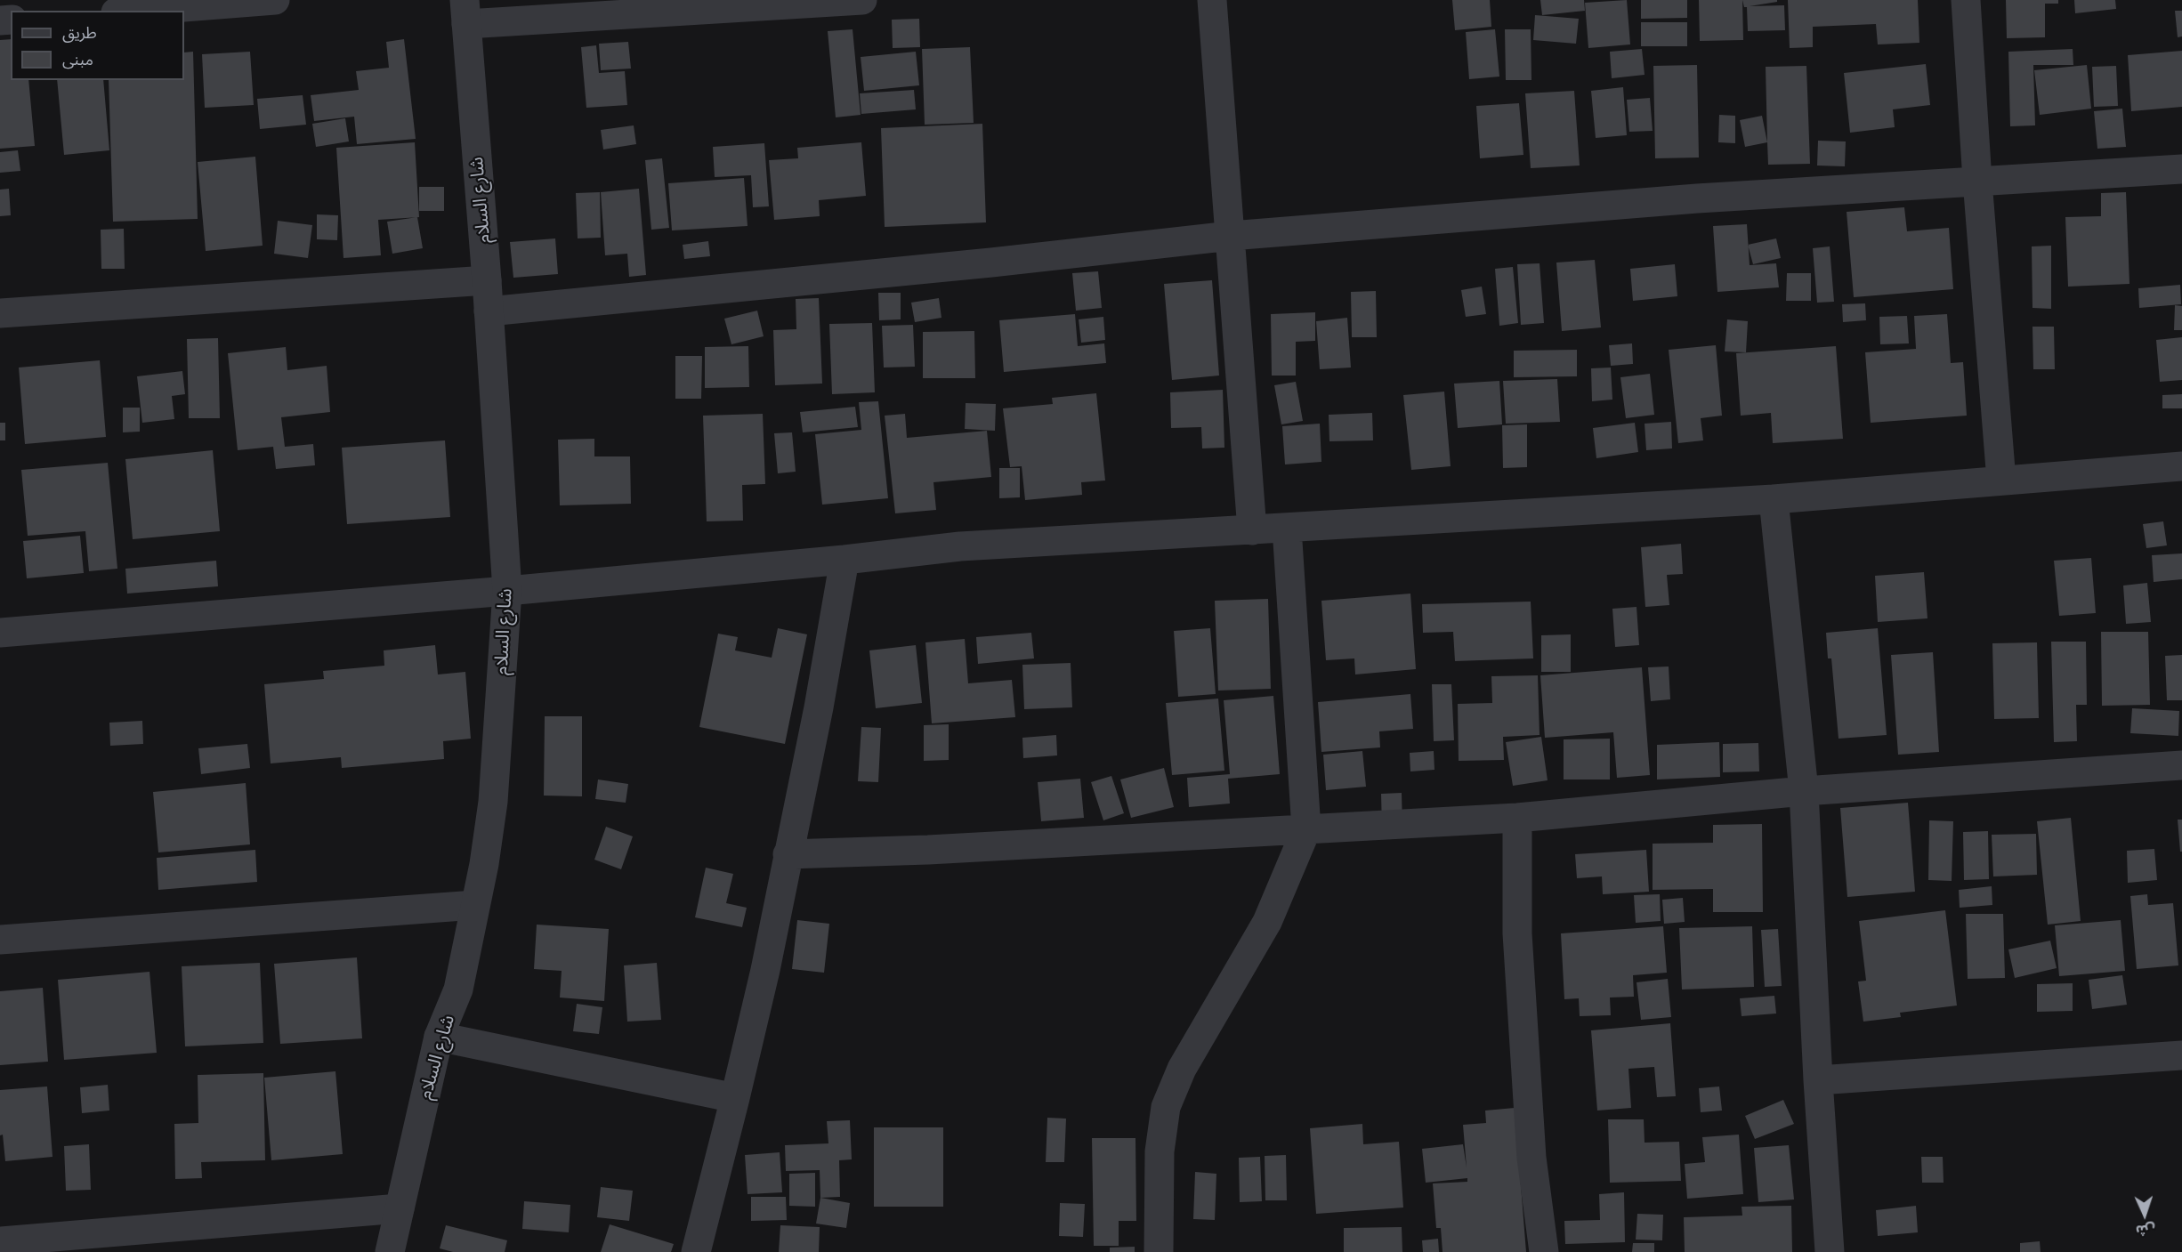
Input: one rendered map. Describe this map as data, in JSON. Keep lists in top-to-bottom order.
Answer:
{
  "streets": {
    "street": ["شارع السلام"]
  },
  "legend": ["طريق", "مبنى"],
  "north": "bottom"
}
